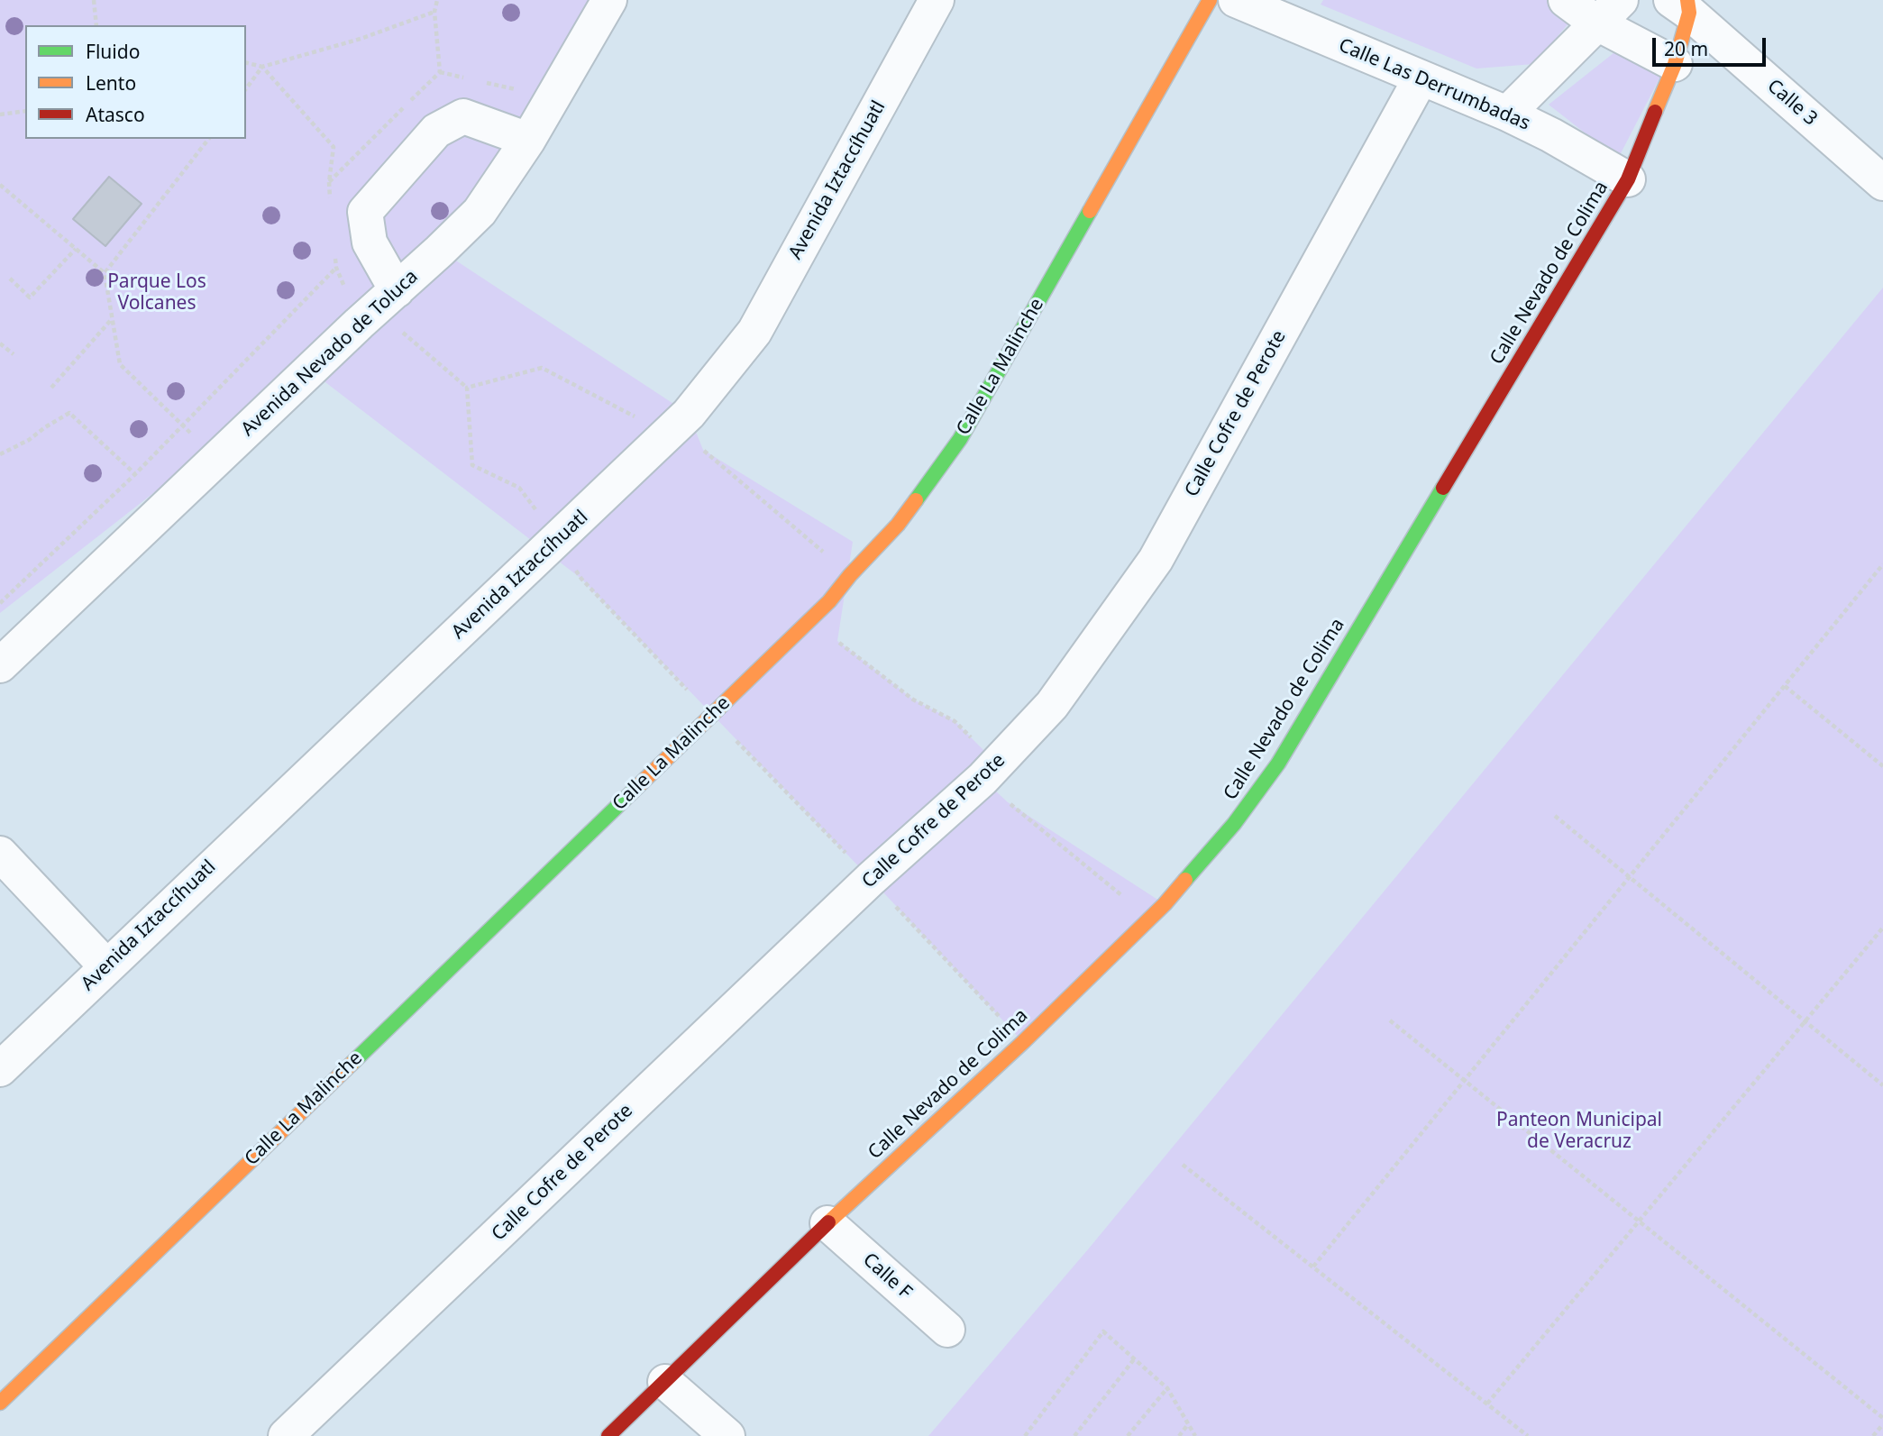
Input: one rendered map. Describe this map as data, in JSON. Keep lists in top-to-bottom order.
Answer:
{
  "streets": {
    "street": [
      "Calle Las Derrumbadas",
      "Calle 3",
      "Avenida Iztaccíhuatl",
      "Calle Nevado de Colima",
      "Avenida Nevado de Toluca",
      "Calle La Malinche",
      "Calle Cofre de Perote",
      "Calle F"
    ]
  },
  "crossings": [
    ["Calle Las Derrumbadas", "Calle Nevado de Colima"],
    ["Calle Las Derrumbadas", "Calle Cofre de Perote"],
    ["Calle 3", "Calle Nevado de Colima"],
    ["Calle Nevado de Colima", "Calle F"]
  ],
  "parks": ["Parque Los Volcanes", "Panteon Municipal de Veracruz"],
  "legend": ["Fluido", "Lento", "Atasco"],
  "scale_bar": "20 m"
}
